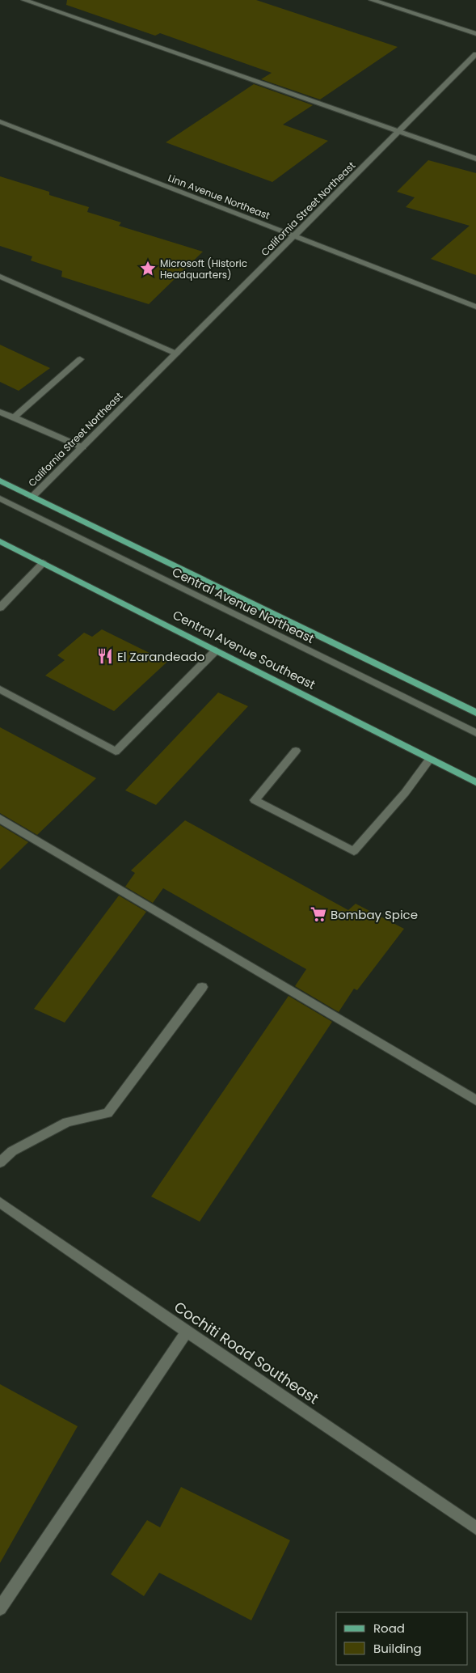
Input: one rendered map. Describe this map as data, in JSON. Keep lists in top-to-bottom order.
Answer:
{
  "streets": {
    "main road": ["Central Avenue Northeast", "Central Avenue Southeast"],
    "street": ["Linn Avenue Northeast", "California Street Northeast", "Cochiti Road Southeast"]
  },
  "crossings": [
    ["Linn Avenue Northeast", "California Street Northeast"],
    ["California Street Northeast", "Central Avenue Northeast"]
  ],
  "places": {
    "place": ["Microsoft (Historic Headquarters)"],
    "restaurant": ["El Zarandeado"],
    "supermarket": ["Bombay Spice"]
  },
  "legend": ["Road", "Building"]
}
